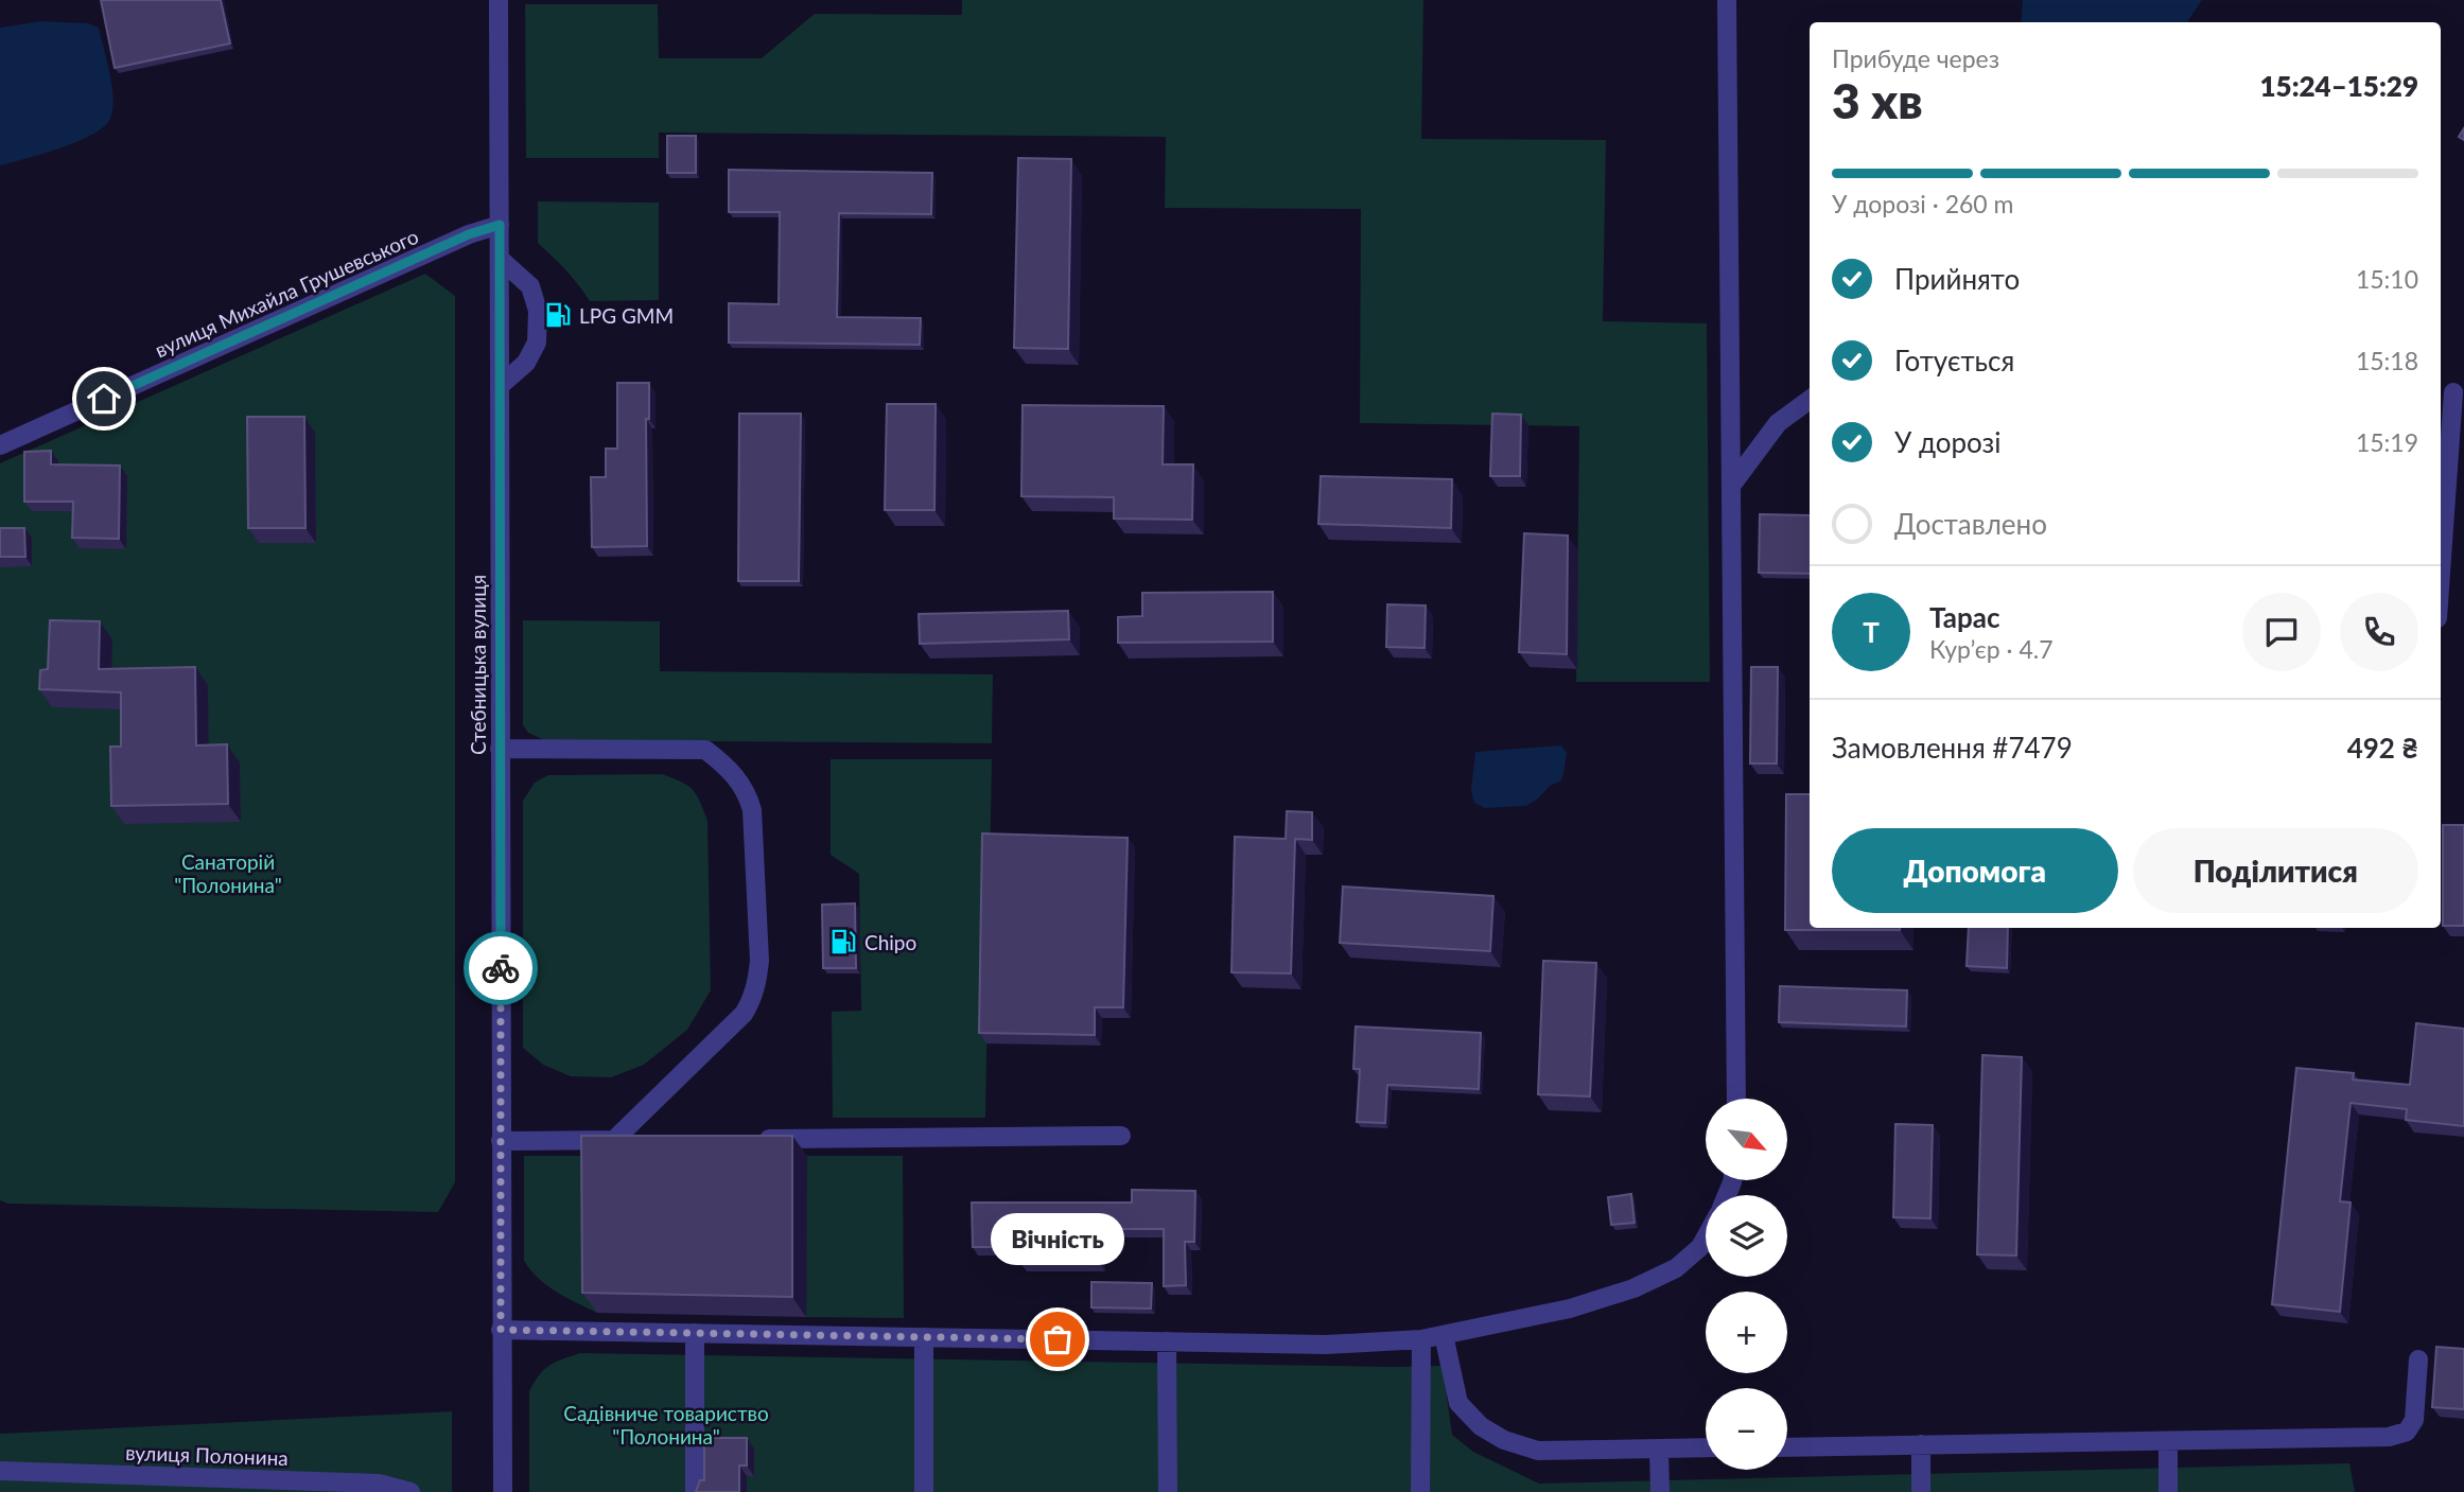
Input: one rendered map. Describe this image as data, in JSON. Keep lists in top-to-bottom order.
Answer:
{
  "streets": {
    "street": ["вулиця Михайла Грушевського", "Стебницька вулиця", "вулиця Полонина"]
  },
  "crossings": [
    ["вулиця Михайла Грушевського", "Стебницька вулиця"]
  ],
  "parks": ["Санаторій \"Полонина\"", "Садівниче товариство \"Полонина\""],
  "places": {
    "fuel station": ["LPG GMM", "Chipo"],
    "other": ["Вічність"]
  },
  "north": "bottom right",
  "page": {
    "heading": ["3 хв", "Прибуде через", "15:24–15:29"],
    "panel": [
      "Тарас",
      "Кур’єр · 4.7",
      "Замовлення #7479",
      "492 ₴"
    ],
    "bar": "У дорозі · 260 m",
    "list": [
      ["Прийнято", "15:10"],
      ["Готується", "15:18"],
      ["У дорозі", "15:19"],
      "Доставлено"
    ],
    "round": "Т",
    "buttons": ["Допомога", "Поділитися"],
    "map_buttons": ["+", "−"],
    "bubble": "Вічність"
  }
}
